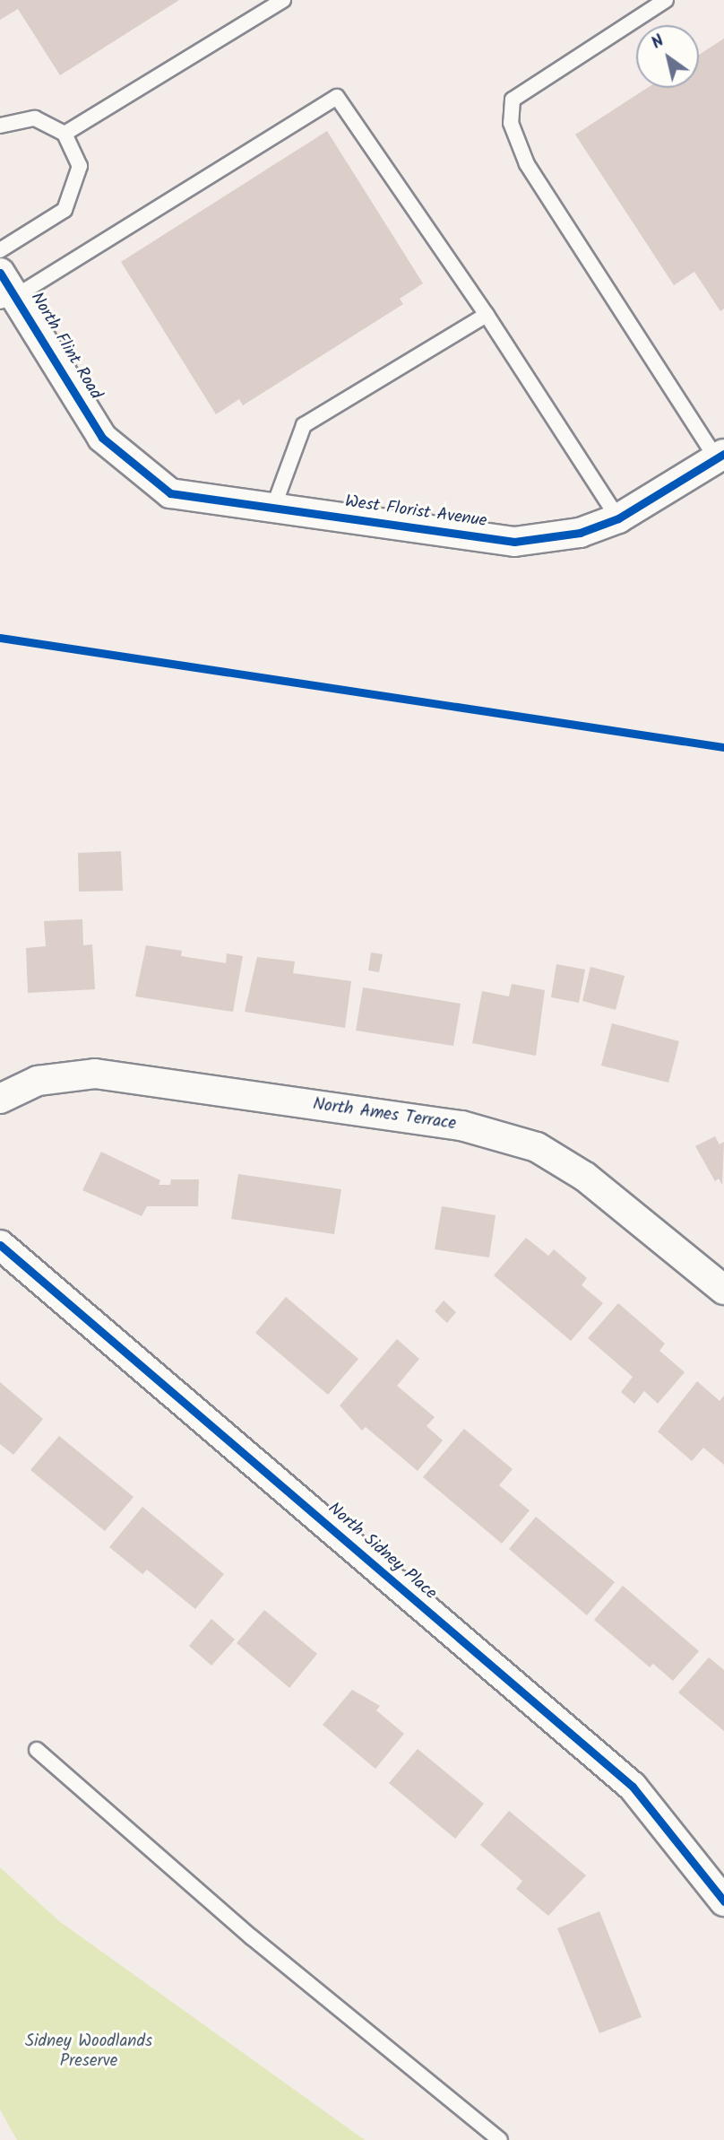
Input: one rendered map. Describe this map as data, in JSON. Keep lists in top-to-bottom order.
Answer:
{
  "streets": {
    "street": [
      "North Flint Road",
      "West Florist Avenue",
      "North Ames Terrace",
      "North Sidney Place"
    ]
  },
  "crossings": [
    ["North Flint Road", "West Florist Avenue"]
  ],
  "parks": ["Sidney Woodlands Preserve"],
  "north": "top left"
}
